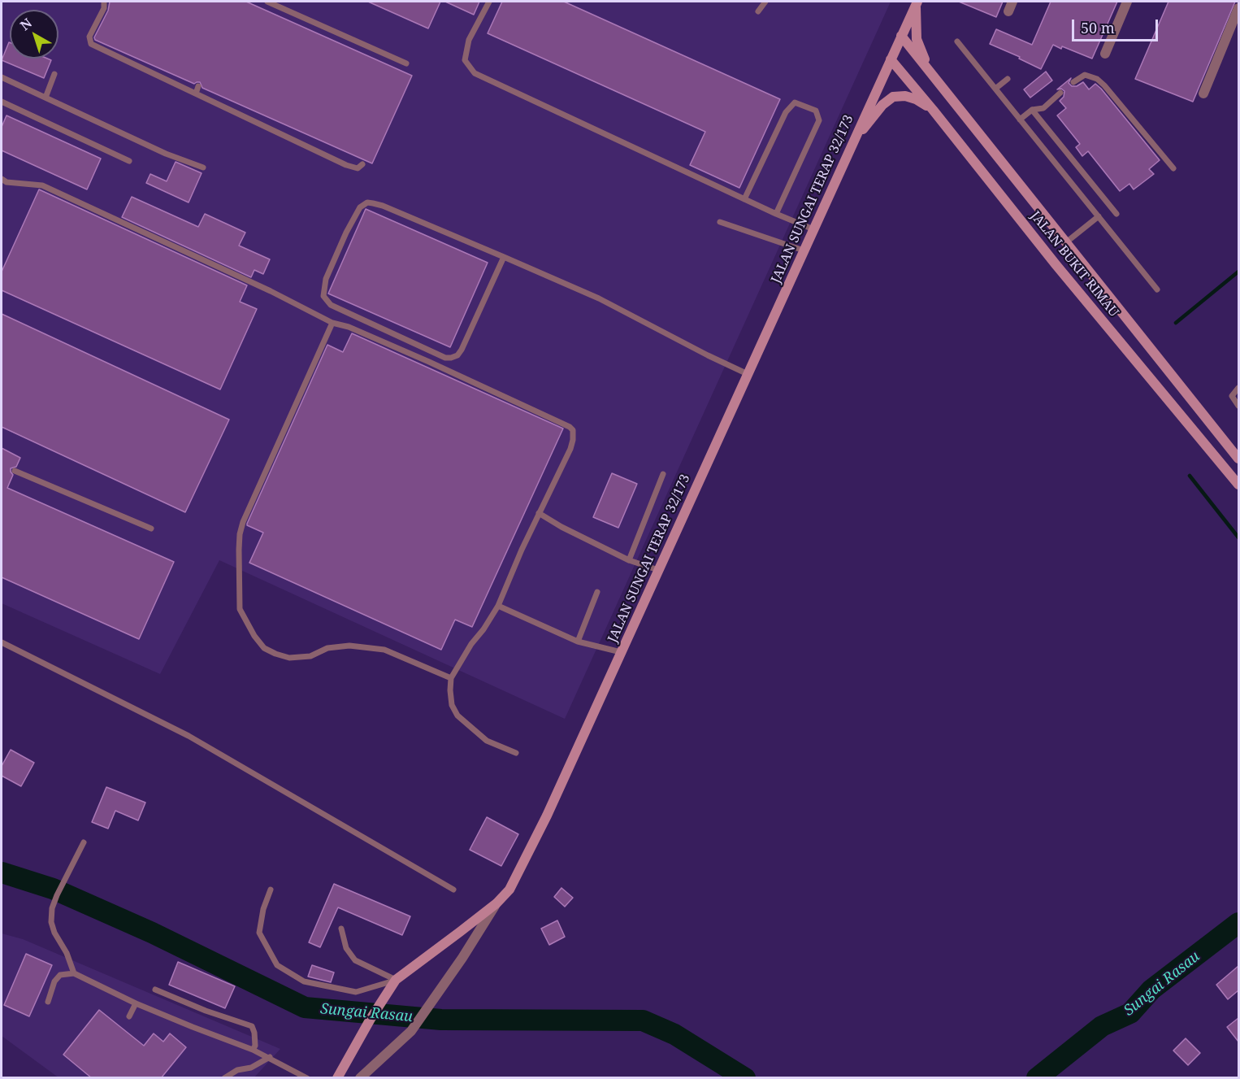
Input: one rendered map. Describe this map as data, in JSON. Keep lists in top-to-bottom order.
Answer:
{
  "streets": {
    "street": ["JALAN SUNGAI TERAP 32/173", "JALAN BUKIT RIMAU"]
  },
  "crossings": [
    ["JALAN SUNGAI TERAP 32/173", "JALAN BUKIT RIMAU"]
  ],
  "water": ["Sungai Rasau"],
  "scale_bar": "50 m",
  "north": "top left"
}
